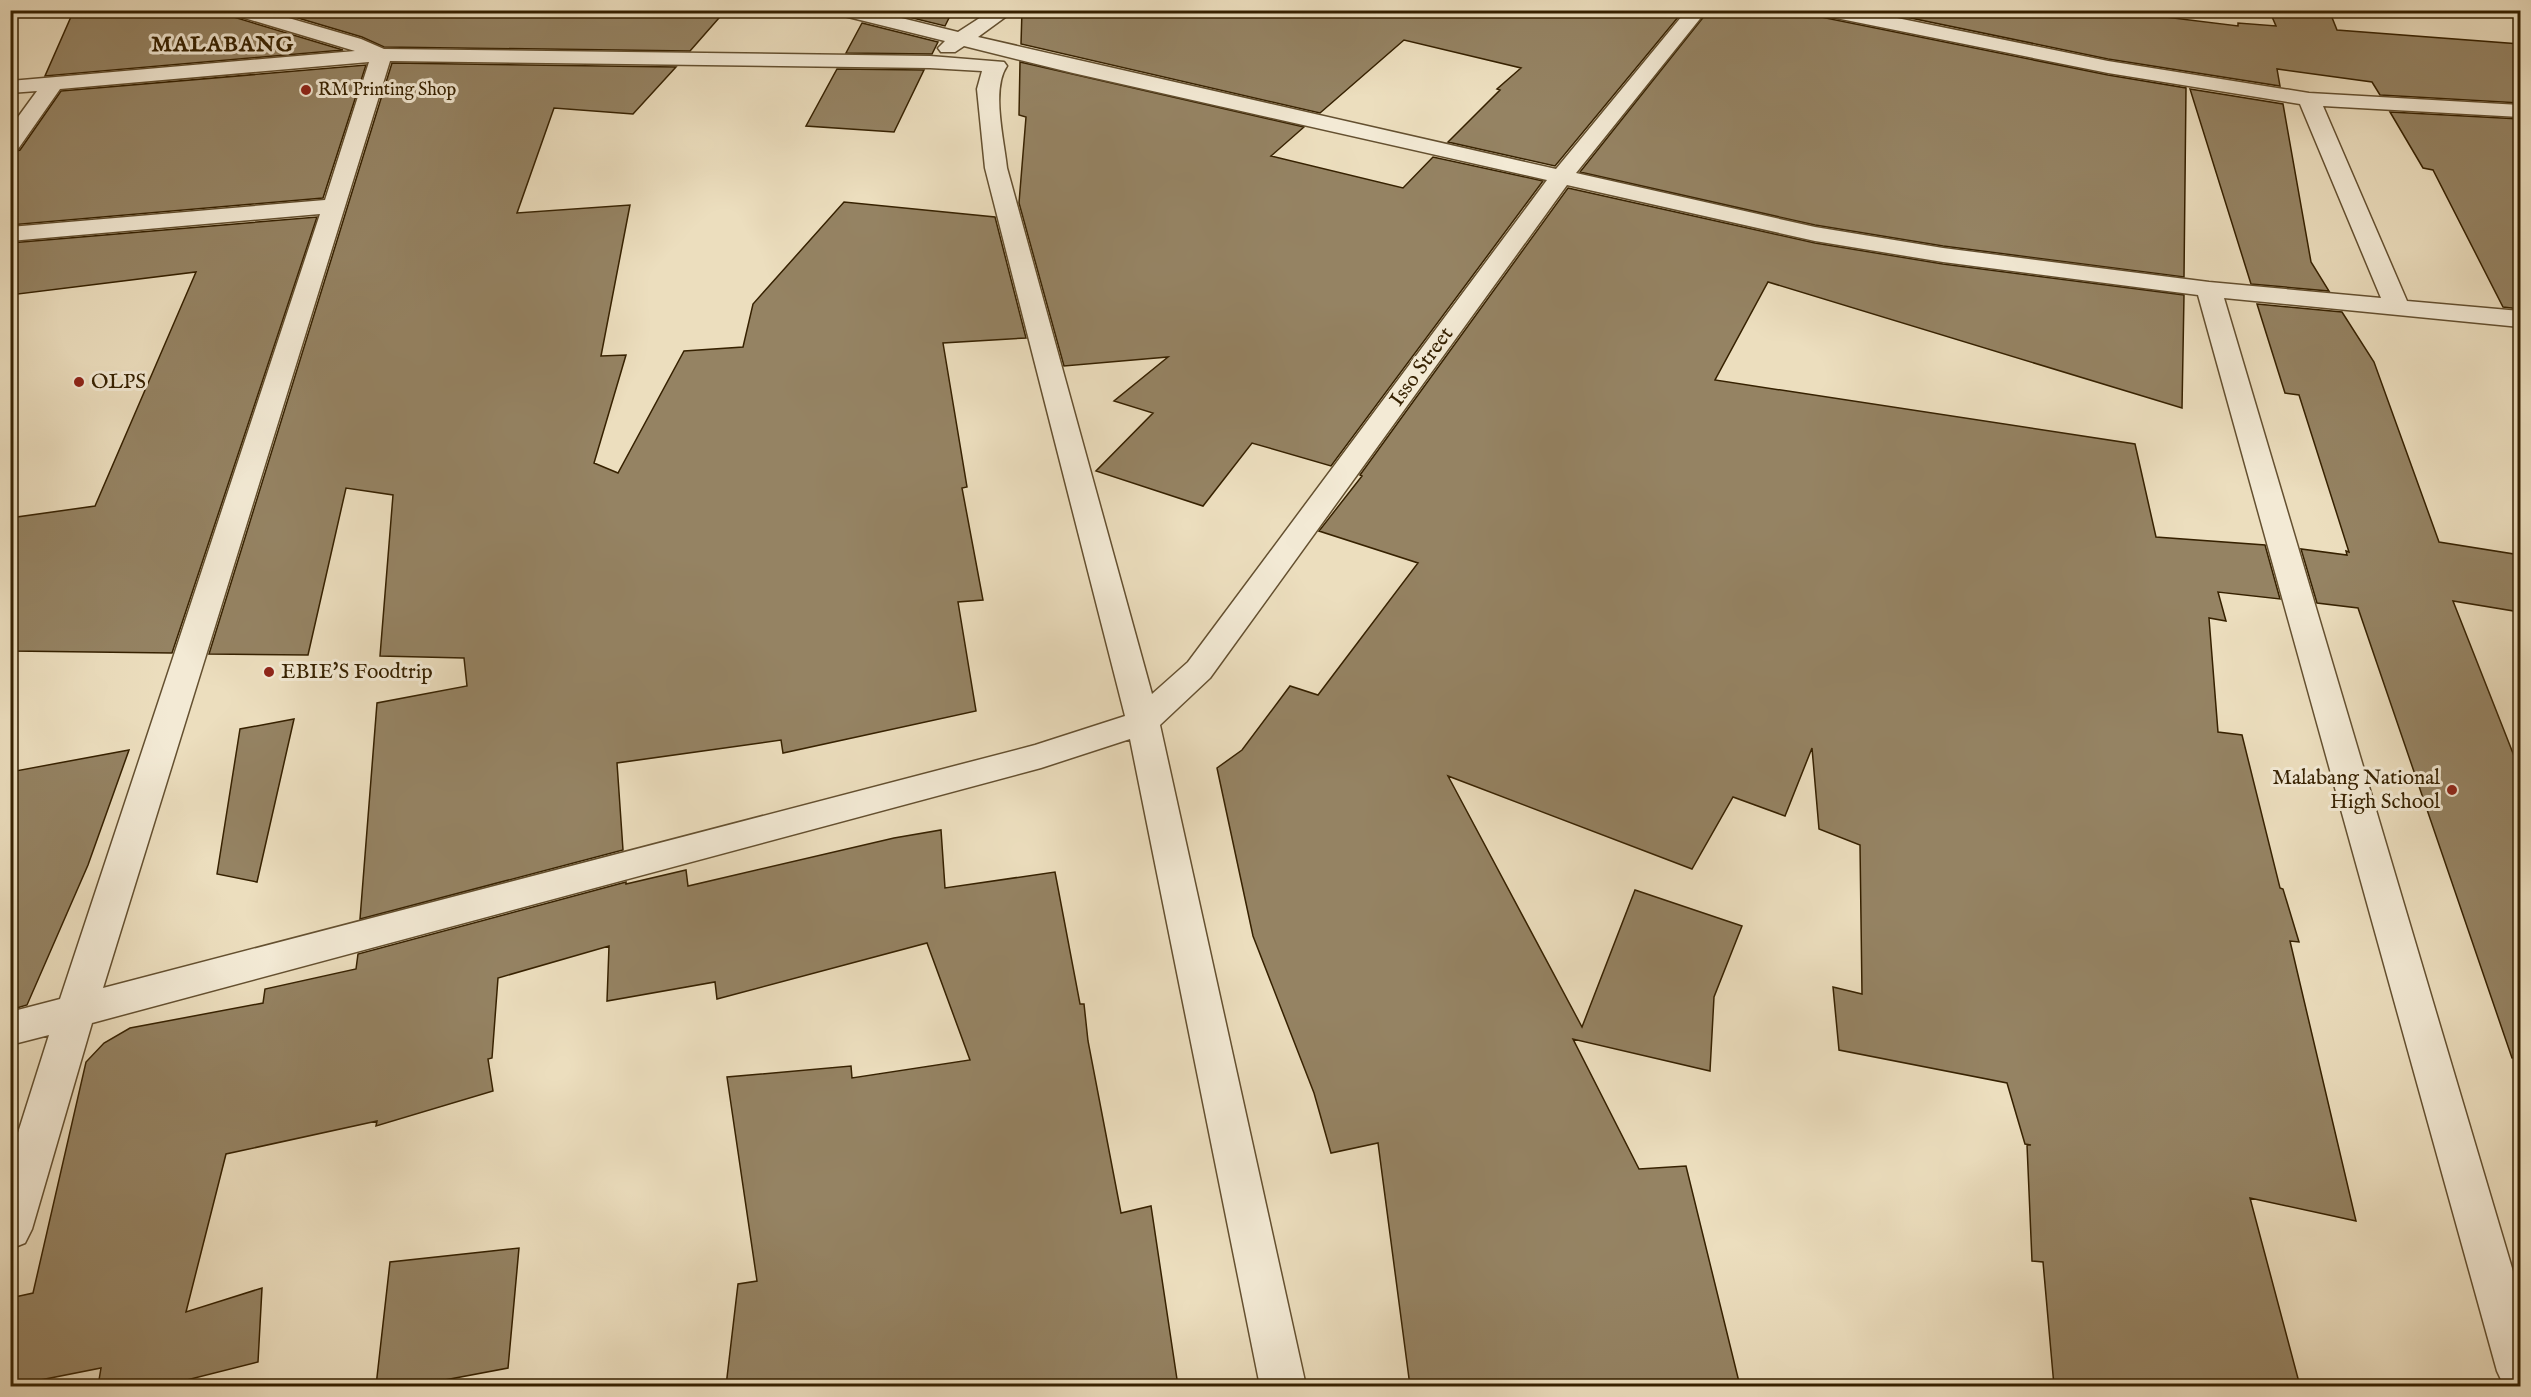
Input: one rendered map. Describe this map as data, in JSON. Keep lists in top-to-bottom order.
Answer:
{
  "streets": {
    "street": ["Isso Street"]
  },
  "districts": ["MALABANG"],
  "places": [
    "RM Printing Shop",
    "OLPS",
    "EBIE'S Foodtrip",
    "Malabang National High School"
  ]
}
